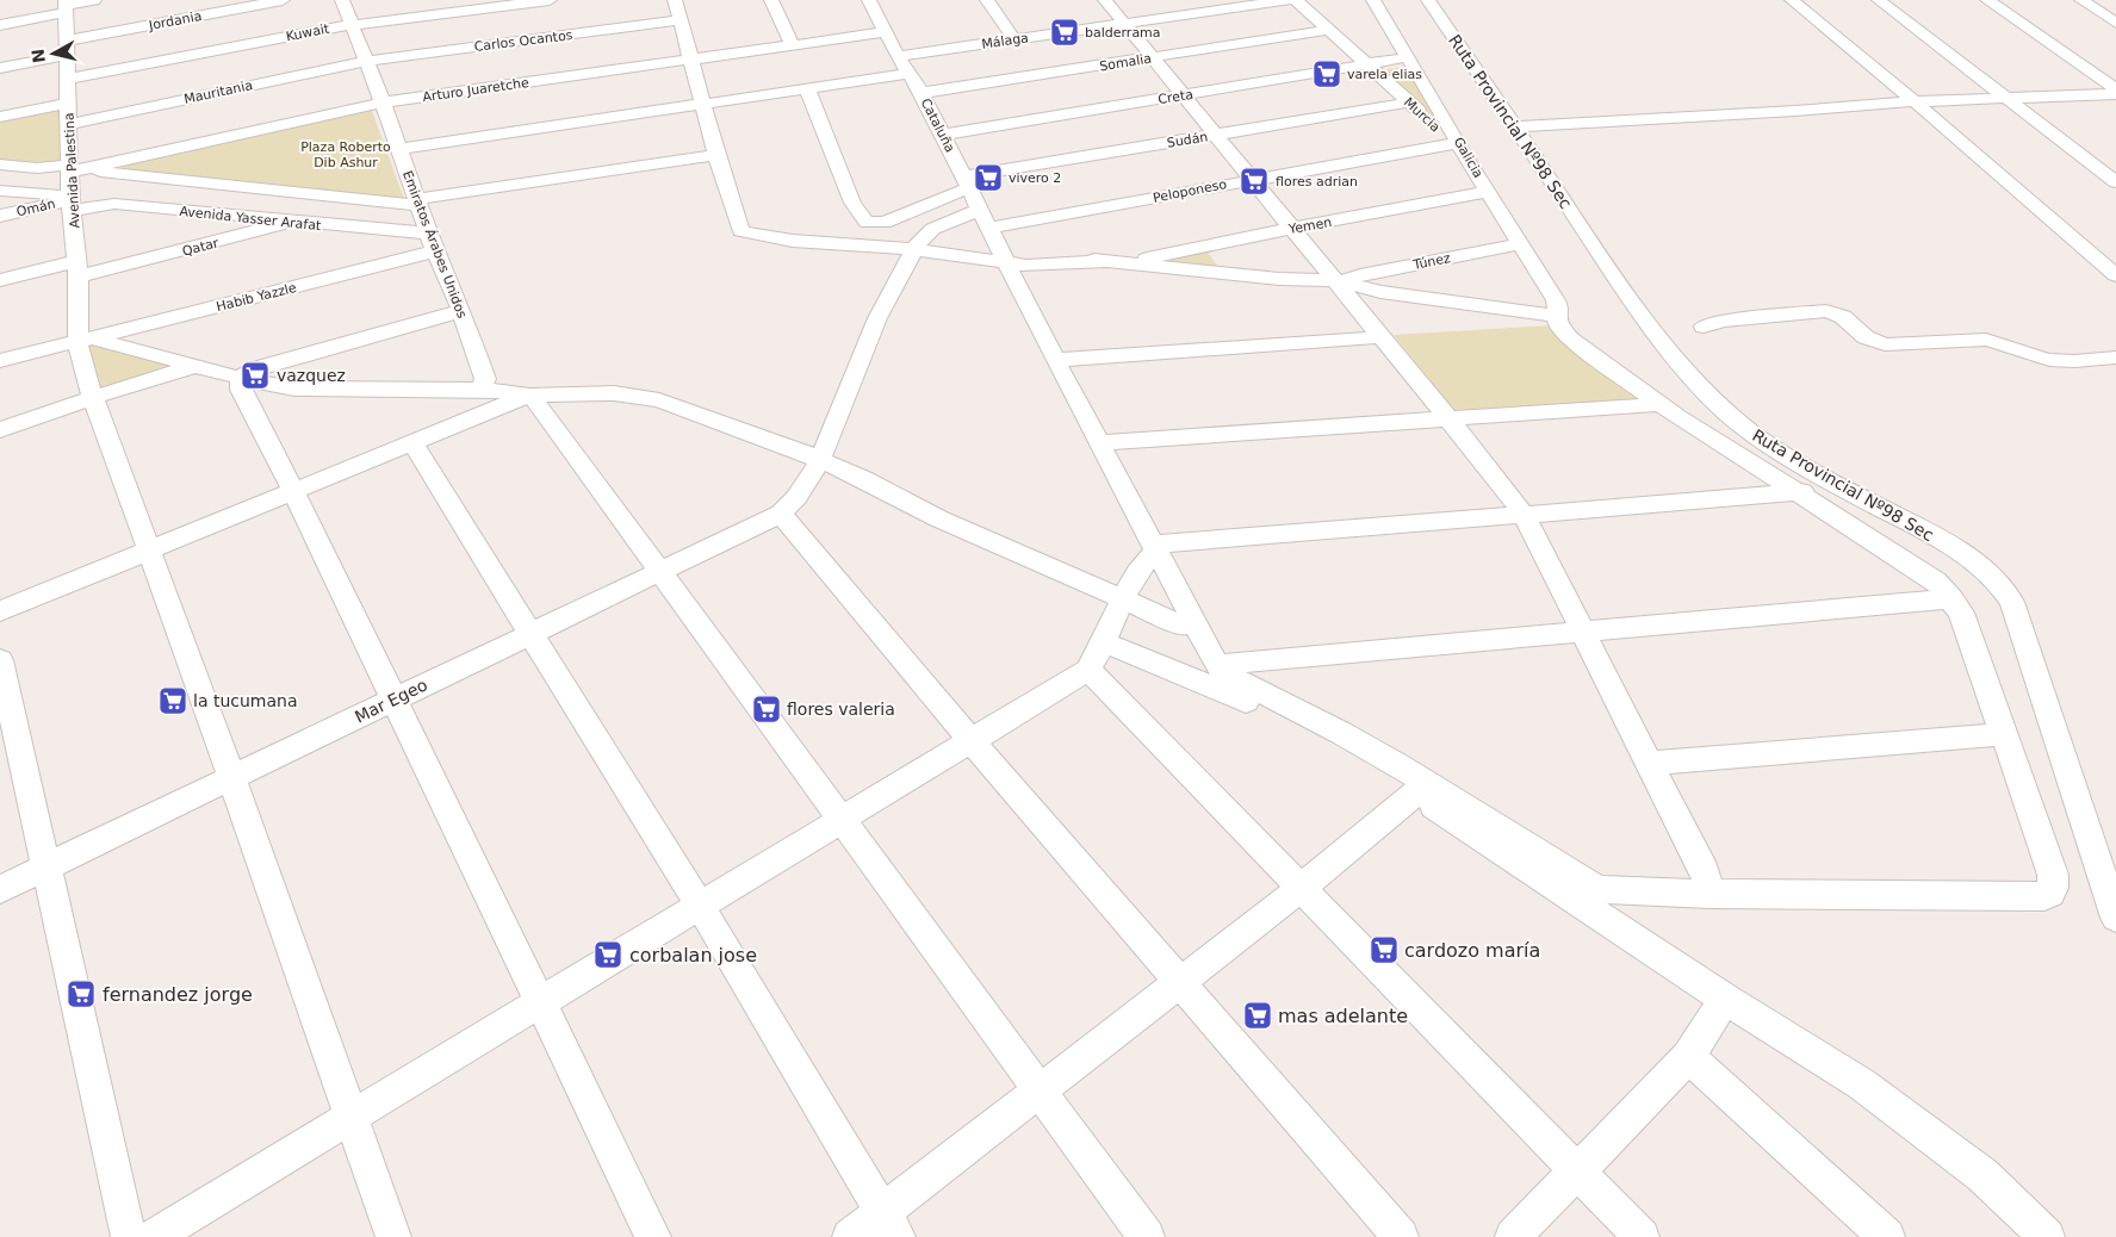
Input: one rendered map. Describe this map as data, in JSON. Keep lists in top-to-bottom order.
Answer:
{
  "streets": {
    "street": [
      "Jordania",
      "Kuwait",
      "Carlos Ocantos",
      "Málaga",
      "Somalia",
      "Arturo Juaretche",
      "Mauritania",
      "Creta",
      "Murcia",
      "Ruta Provincial Nº98 Sec",
      "Cataluña",
      "Sudán",
      "Galicia",
      "Avenida Palestina",
      "Peloponeso",
      "Omán",
      "Avenida Yasser Arafat",
      "Yemen",
      "Emiratos Árabes Unidos",
      "Qatar",
      "Túnez",
      "Habib Yazzle",
      "Mar Egeo"
    ]
  },
  "crossings": [
    ["Jordania", "Avenida Palestina"],
    ["Kuwait", "Avenida Palestina"],
    ["Kuwait", "Emiratos Árabes Unidos"],
    ["Carlos Ocantos", "Mauritania"],
    ["Carlos Ocantos", "Emiratos Árabes Unidos"],
    ["Málaga", "Cataluña"],
    ["Somalia", "Murcia"],
    ["Somalia", "Cataluña"],
    ["Arturo Juaretche", "Cataluña"],
    ["Arturo Juaretche", "Avenida Palestina"],
    ["Arturo Juaretche", "Avenida Yasser Arafat"],
    ["Arturo Juaretche", "Emiratos Árabes Unidos"],
    ["Mauritania", "Avenida Palestina"],
    ["Mauritania", "Emiratos Árabes Unidos"],
    ["Creta", "Murcia"],
    ["Creta", "Cataluña"],
    ["Creta", "Galicia"],
    ["Murcia", "Sudán"],
    ["Murcia", "Galicia"],
    ["Murcia", "Peloponeso"],
    ["Cataluña", "Sudán"],
    ["Cataluña", "Peloponeso"],
    ["Galicia", "Peloponeso"],
    ["Galicia", "Yemen"],
    ["Galicia", "Túnez"],
    ["Avenida Palestina", "Omán"],
    ["Avenida Palestina", "Avenida Yasser Arafat"],
    ["Avenida Palestina", "Qatar"],
    ["Avenida Palestina", "Habib Yazzle"],
    ["Avenida Palestina", "Mar Egeo"],
    ["Omán", "Avenida Yasser Arafat"],
    ["Avenida Yasser Arafat", "Emiratos Árabes Unidos"],
    ["Avenida Yasser Arafat", "Qatar"],
    ["Avenida Yasser Arafat", "Habib Yazzle"],
    ["Emiratos Árabes Unidos", "Habib Yazzle"]
  ],
  "parks": ["Plaza Roberto Dib Ashur"],
  "places": {
    "supermarket": [
      "balderrama",
      "varela elias",
      "vivero 2",
      "flores adrian",
      "vazquez",
      "la tucumana",
      "flores valeria",
      "cardozo maría",
      "corbalan jose",
      "fernandez jorge",
      "mas adelante"
    ]
  },
  "north": "left"
}
